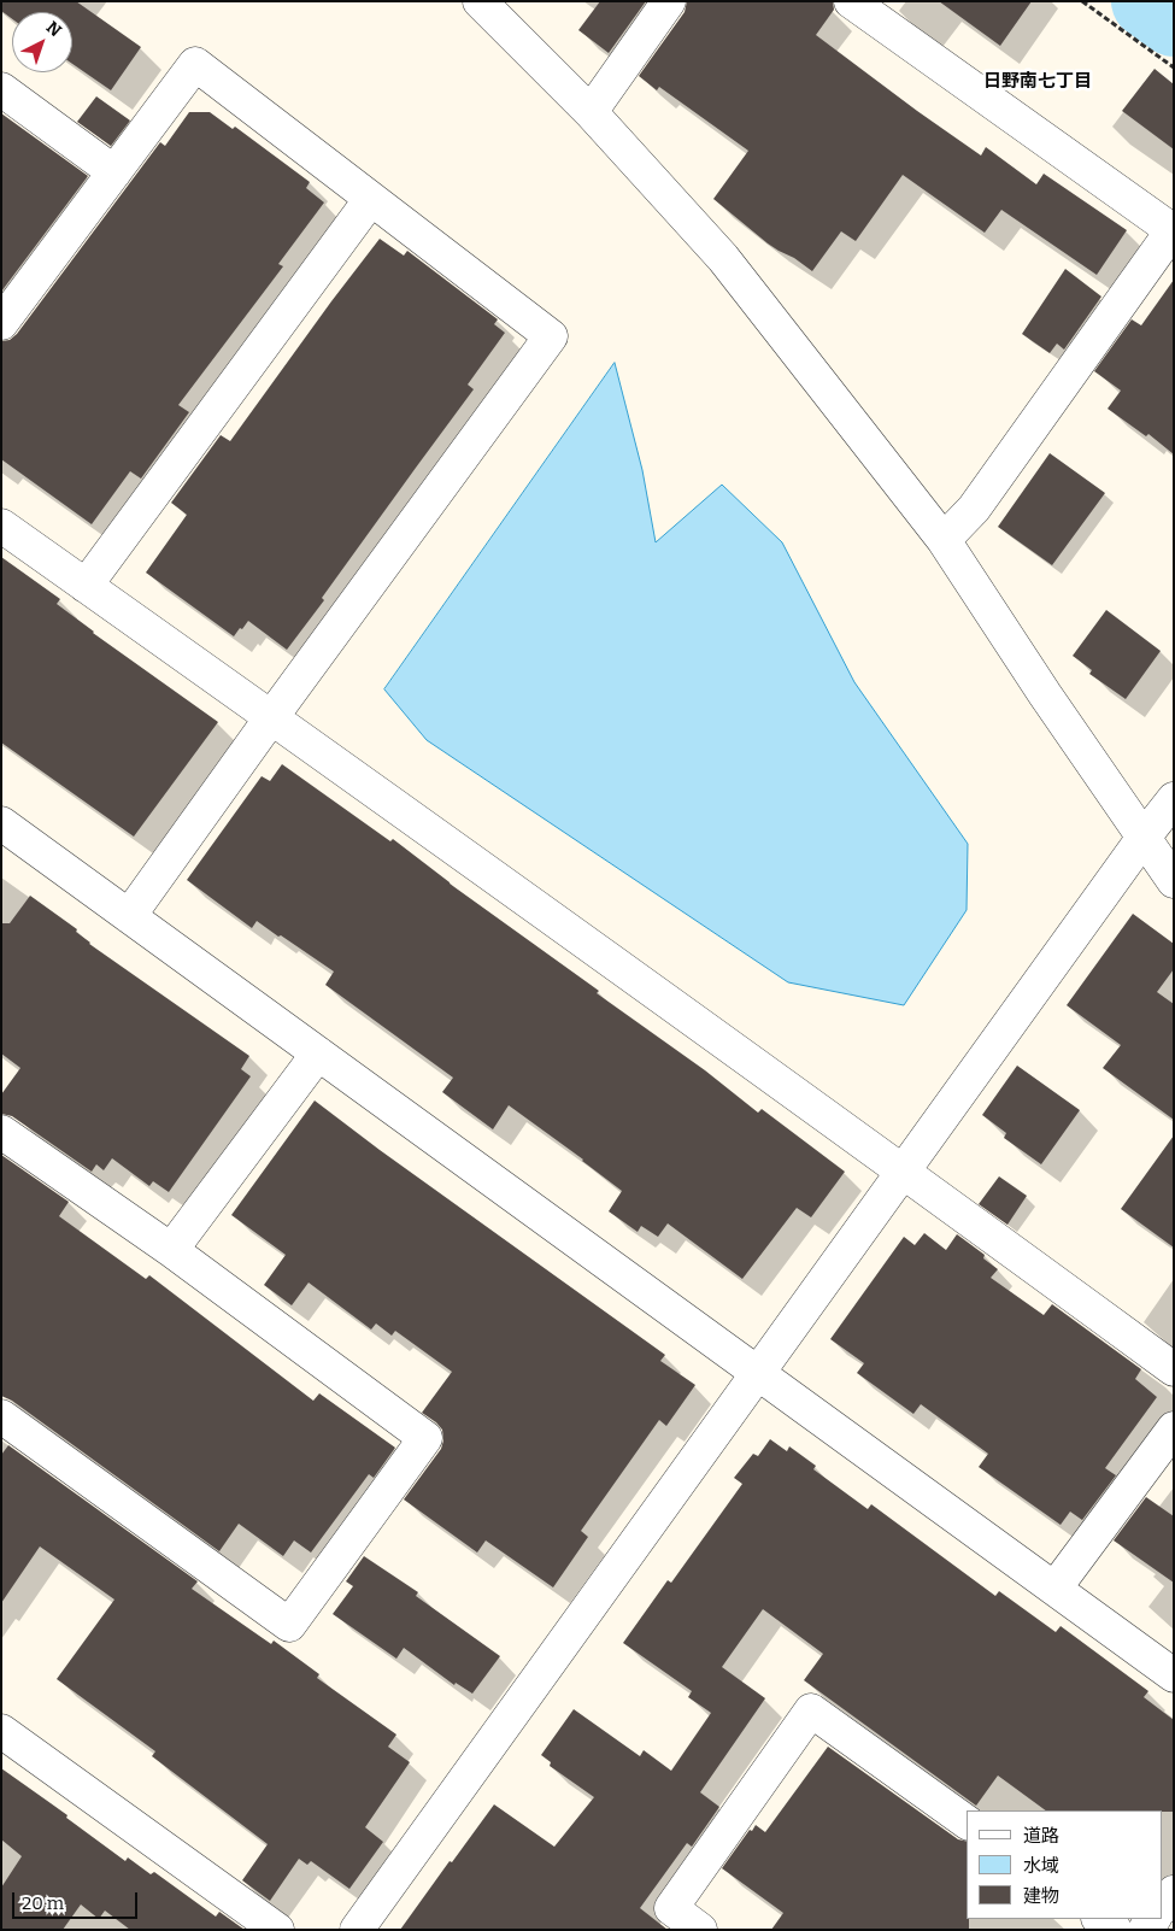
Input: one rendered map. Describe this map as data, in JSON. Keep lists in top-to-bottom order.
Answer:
{
  "districts": ["日野南七丁目"],
  "legend": ["道路", "水域", "建物"],
  "scale_bar": "20 m",
  "north": "top right"
}
